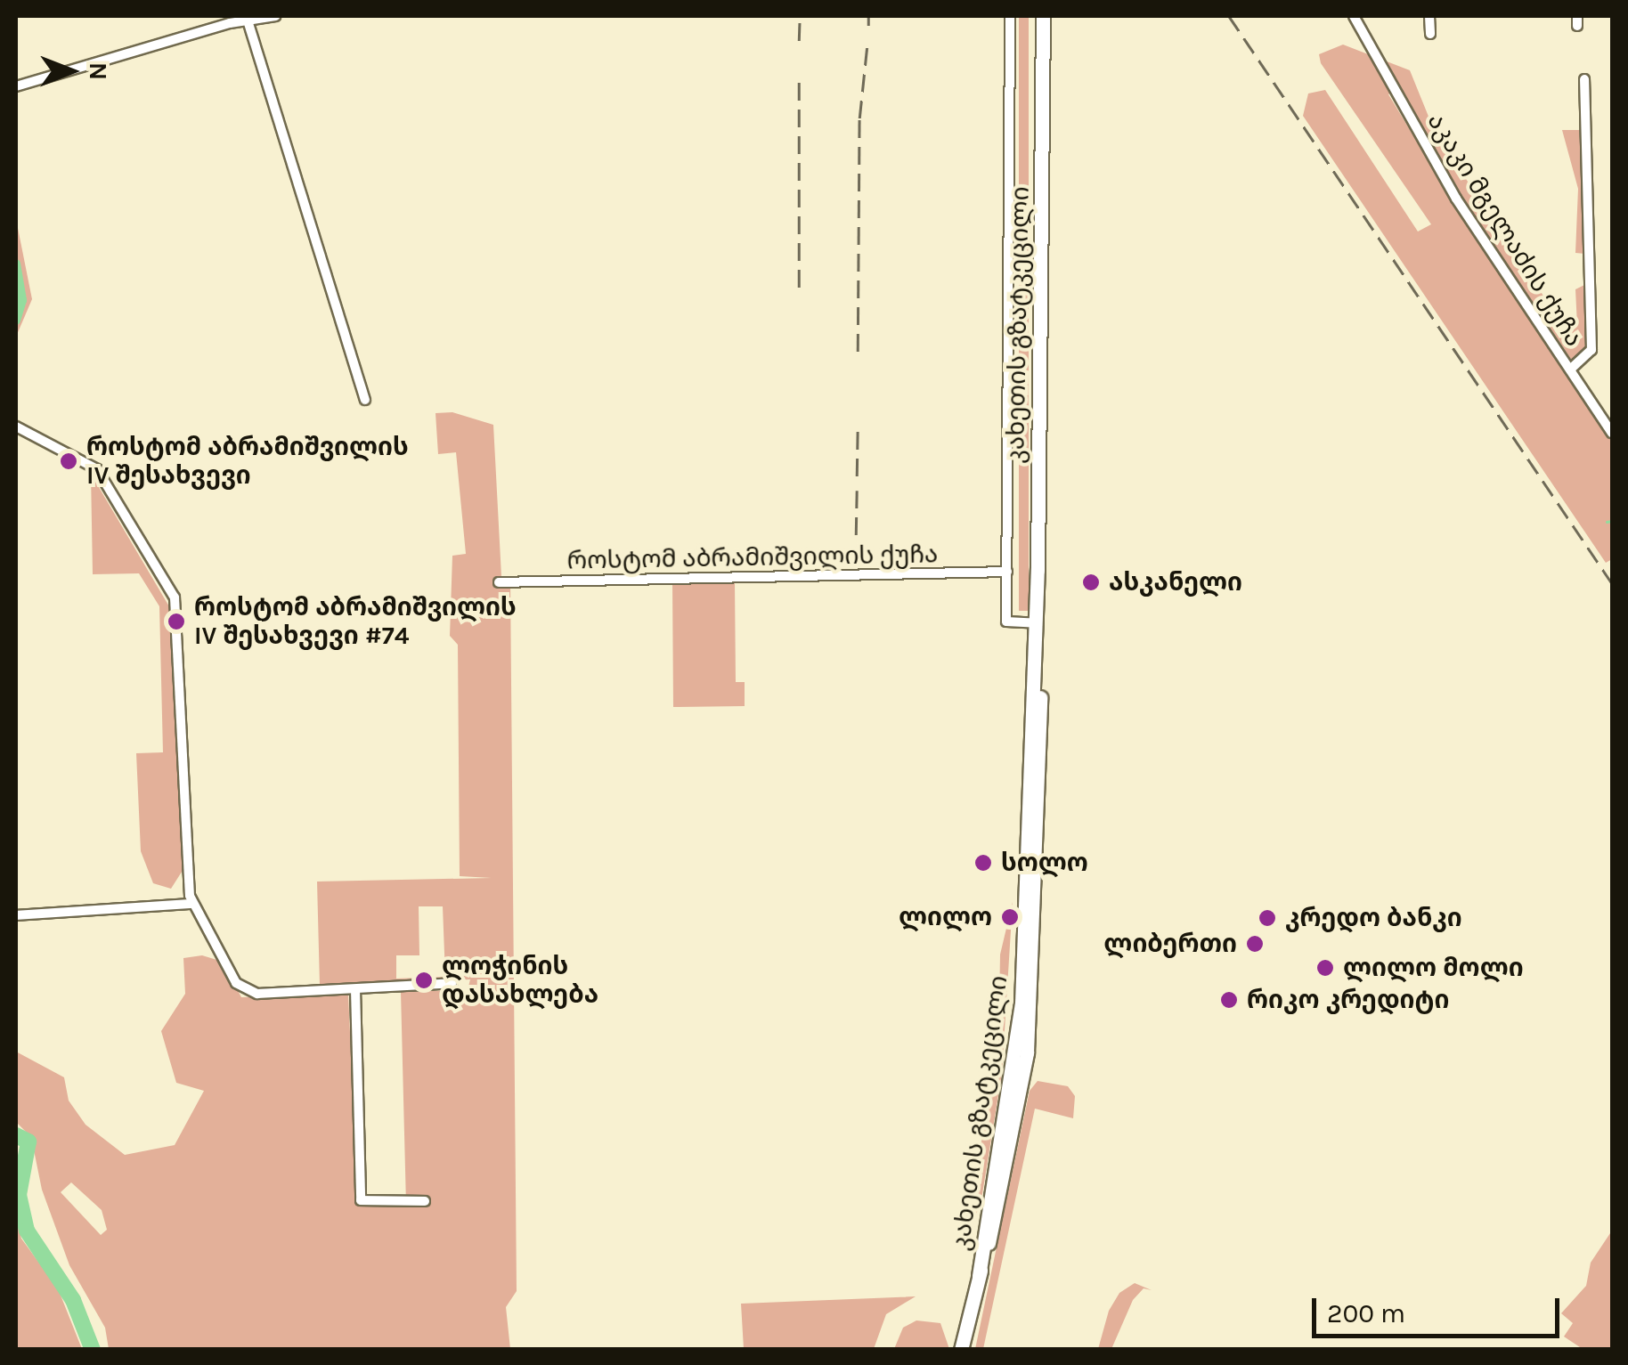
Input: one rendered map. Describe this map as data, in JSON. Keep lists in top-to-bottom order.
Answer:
{
  "streets": {
    "highway": ["კახეთის გზატკეცილი"],
    "street": ["აკაკი მგელაძის ქუჩა", "როსტომ აბრამიშვილის ქუჩა"]
  },
  "places": [
    "როსტომ აბრამიშვილის IV შესახვევი",
    "ასკანელი",
    "როსტომ აბრამიშვილის IV შესახვევი #74",
    "სოლო",
    "ლილო",
    "კრედო ბანკი",
    "ლიბერთი",
    "ლილო მოლი",
    "ლოჭინის დასახლება",
    "რიკო კრედიტი"
  ],
  "scale_bar": "200 m",
  "north": "right"
}
